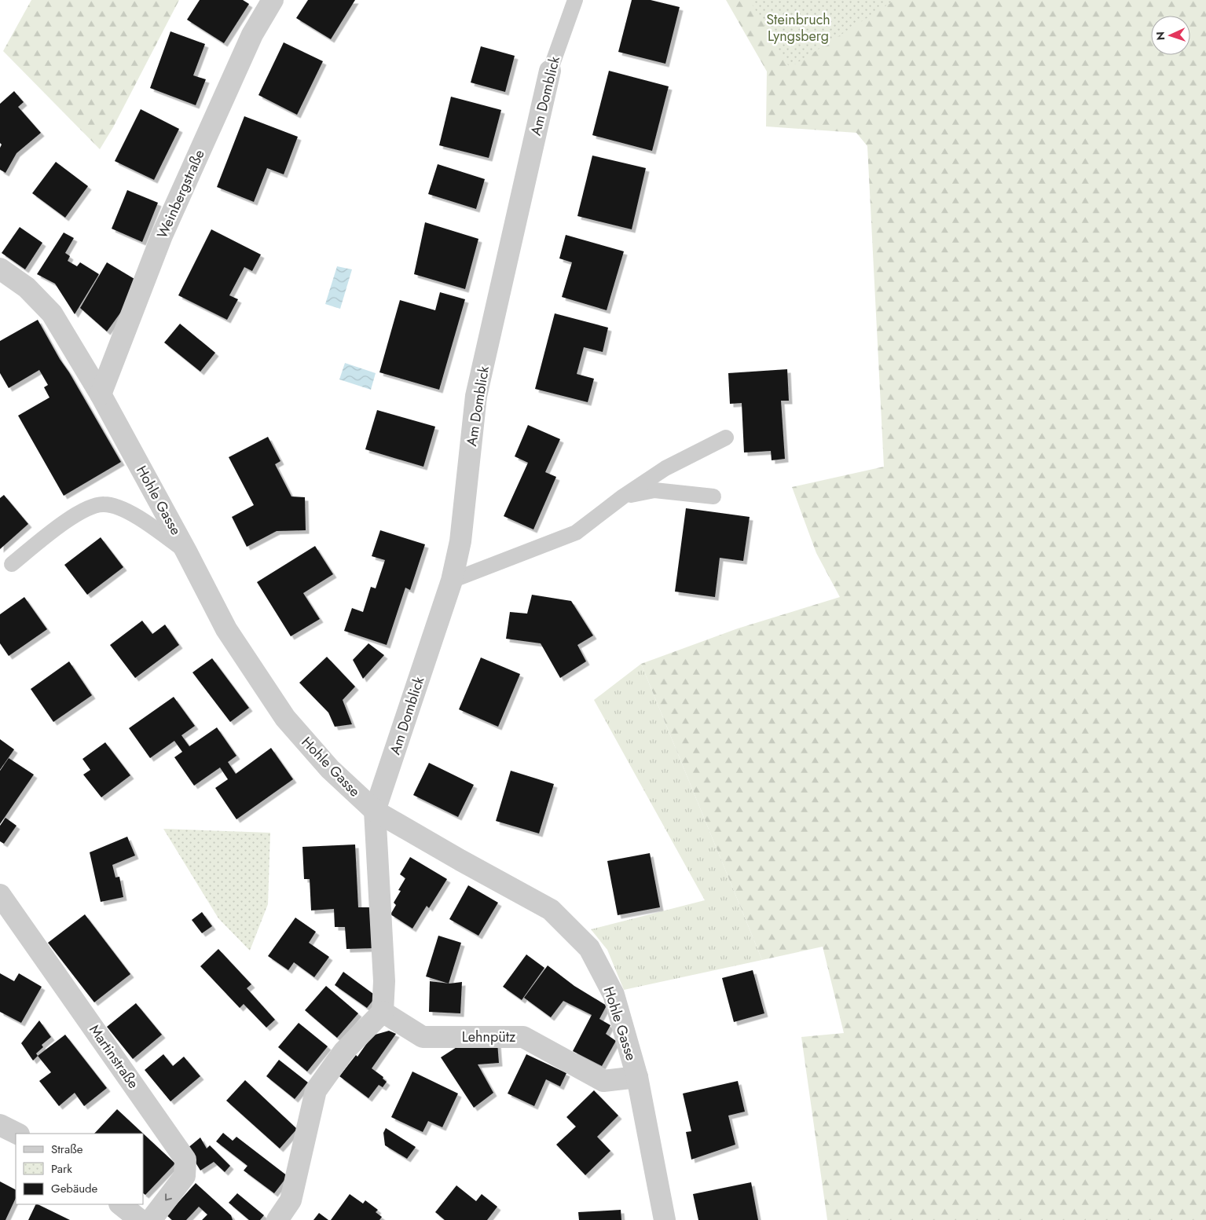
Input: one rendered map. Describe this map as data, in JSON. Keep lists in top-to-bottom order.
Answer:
{
  "streets": {
    "street": [
      "Am Domblick",
      "Weinbergstraße",
      "Hohle Gasse",
      "Lehnpütz",
      "Martinstraße"
    ]
  },
  "crossings": [
    ["Am Domblick", "Hohle Gasse"],
    ["Weinbergstraße", "Hohle Gasse"],
    ["Hohle Gasse", "Lehnpütz"]
  ],
  "one_way": ["Martinstraße"],
  "parks": ["Steinbruch Lyngsberg"],
  "legend": ["Straße", "Park", "Gebäude"],
  "north": "left"
}
